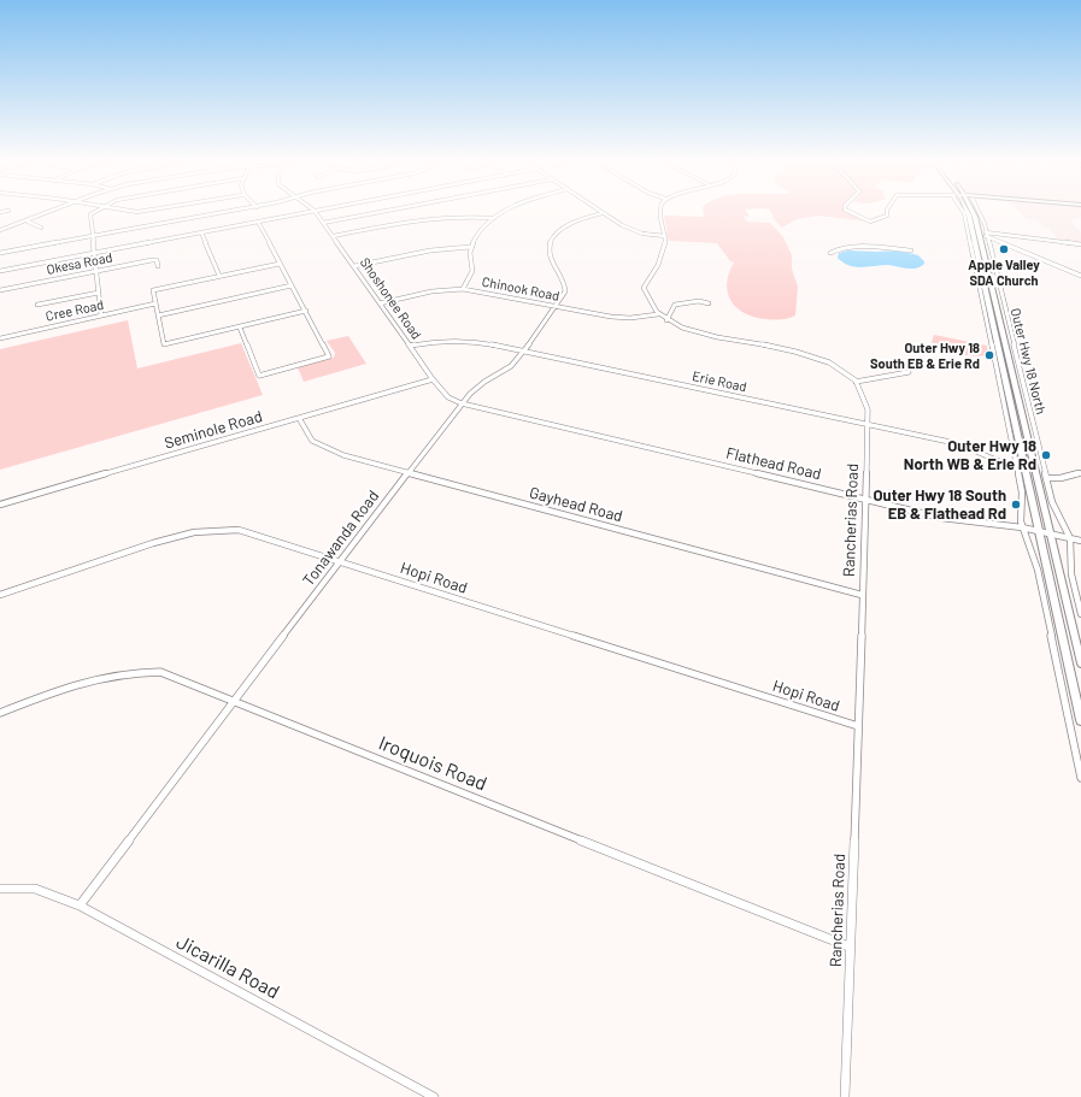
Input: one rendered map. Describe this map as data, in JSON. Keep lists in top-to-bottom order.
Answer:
{
  "streets": {
    "street": [
      "Okesa Road",
      "Chinook Road",
      "Shoshonee Road",
      "Cree Road",
      "Outer Hwy 18 North",
      "Erie Road",
      "Seminole Road",
      "Flathead Road",
      "Gayhead Road",
      "Rancherias Road",
      "Tonawanda Road",
      "Hopi Road",
      "Iroquois Road",
      "Jicarilla Road"
    ]
  },
  "crossings": [
    ["Chinook Road", "Shoshonee Road"],
    ["Chinook Road", "Rancherias Road"],
    ["Chinook Road", "Tonawanda Road"],
    ["Shoshonee Road", "Erie Road"],
    ["Shoshonee Road", "Seminole Road"],
    ["Shoshonee Road", "Flathead Road"],
    ["Shoshonee Road", "Tonawanda Road"],
    ["Outer Hwy 18 North", "Flathead Road"],
    ["Erie Road", "Rancherias Road"],
    ["Erie Road", "Tonawanda Road"],
    ["Seminole Road", "Gayhead Road"],
    ["Flathead Road", "Rancherias Road"],
    ["Flathead Road", "Tonawanda Road"],
    ["Gayhead Road", "Rancherias Road"],
    ["Gayhead Road", "Tonawanda Road"],
    ["Rancherias Road", "Hopi Road"],
    ["Rancherias Road", "Iroquois Road"],
    ["Tonawanda Road", "Hopi Road"],
    ["Tonawanda Road", "Iroquois Road"],
    ["Tonawanda Road", "Jicarilla Road"]
  ],
  "places": [
    "Apple Valley SDA Church",
    "Outer Hwy 18 South EB & Erie Rd",
    "Outer Hwy 18 North WB & Erie Rd",
    "Outer Hwy 18 South EB & Flathead Rd"
  ]
}
